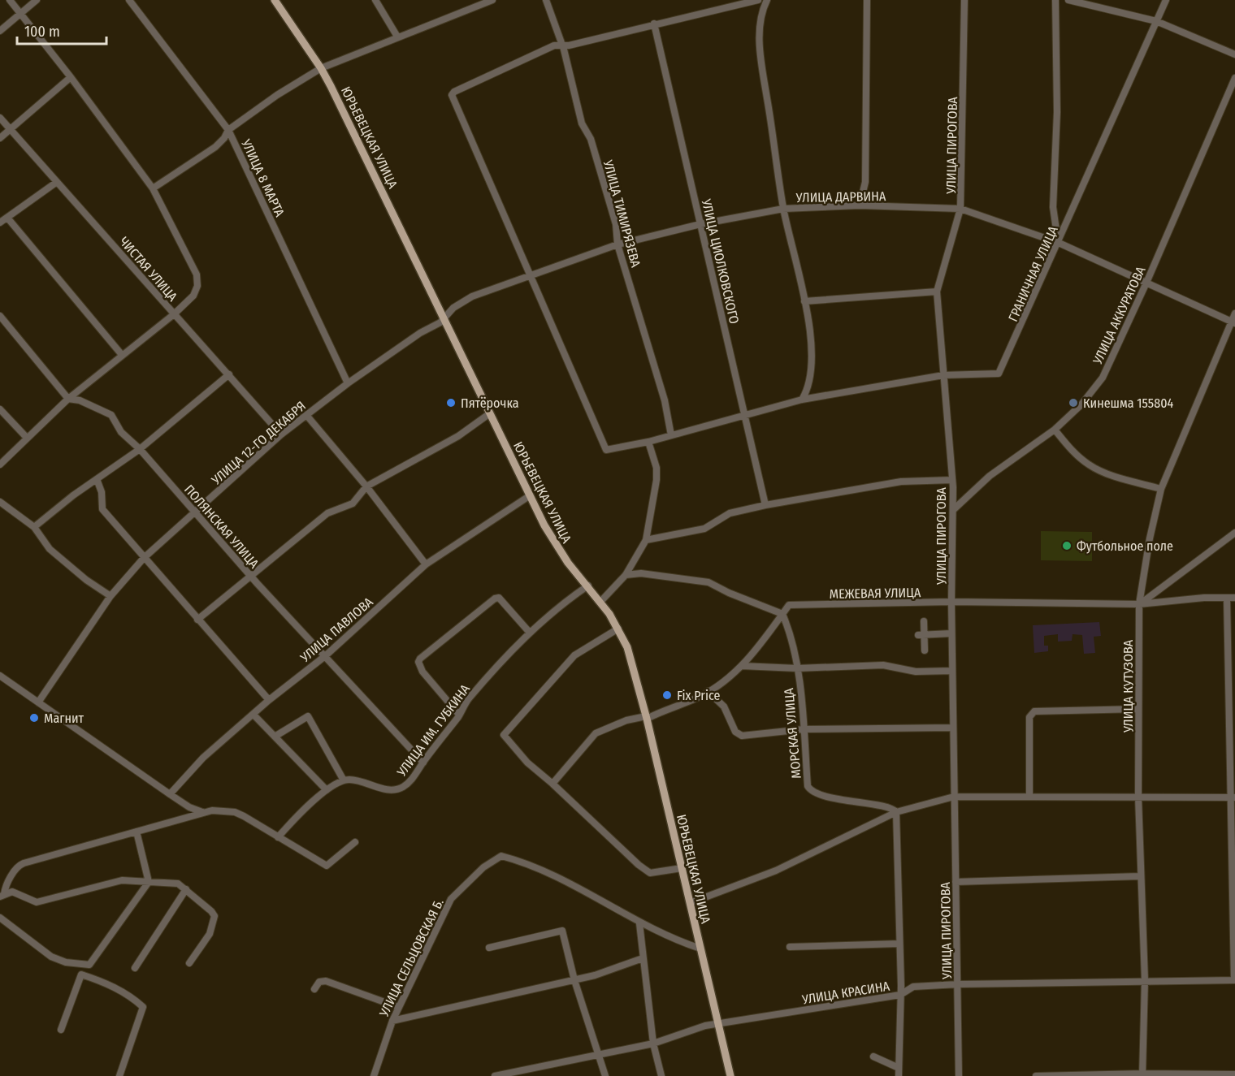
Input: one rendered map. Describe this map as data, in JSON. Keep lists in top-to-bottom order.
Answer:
{
  "streets": {
    "main road": ["ЮРЬЕВЕЦКАЯ УЛИЦА"],
    "street": [
      "УЛИЦА ПИРОГОВА",
      "УЛИЦА 8 МАРТА",
      "УЛИЦА ДАРВИНА",
      "УЛИЦА ТИМИРЯЗЕВА",
      "УЛИЦА ЦИОЛКОВСКОГО",
      "ЧИСТАЯ УЛИЦА",
      "ГРАНИЧНАЯ УЛИЦА",
      "УЛИЦА АККУРАТОВА",
      "УЛИЦА 12-ГО ДЕКАБРЯ",
      "ПОЛЯНСКАЯ УЛИЦА",
      "МЕЖЕВАЯ УЛИЦА",
      "УЛИЦА ПАВЛОВА",
      "УЛИЦА КУТУЗОВА",
      "УЛИЦА ИМ. ГУБКИНА",
      "МОРСКАЯ УЛИЦА",
      "УЛИЦА СЕЛЬЦОВСКАЯ Б.",
      "УЛИЦА КРАСИНА"
    ]
  },
  "crossings": [
    ["ЮРЬЕВЕЦКАЯ УЛИЦА", "УЛИЦА ДАРВИНА"],
    ["ЮРЬЕВЕЦКАЯ УЛИЦА", "УЛИЦА 12-ГО ДЕКАБРЯ"],
    ["ЮРЬЕВЕЦКАЯ УЛИЦА", "МЕЖЕВАЯ УЛИЦА"],
    ["ЮРЬЕВЕЦКАЯ УЛИЦА", "УЛИЦА ПАВЛОВА"],
    ["ЮРЬЕВЕЦКАЯ УЛИЦА", "УЛИЦА ИМ. ГУБКИНА"],
    ["ЮРЬЕВЕЦКАЯ УЛИЦА", "УЛИЦА СЕЛЬЦОВСКАЯ Б."],
    ["ЮРЬЕВЕЦКАЯ УЛИЦА", "УЛИЦА КРАСИНА"],
    ["УЛИЦА ПИРОГОВА", "УЛИЦА ДАРВИНА"],
    ["УЛИЦА ПИРОГОВА", "ГРАНИЧНАЯ УЛИЦА"],
    ["УЛИЦА ПИРОГОВА", "УЛИЦА АККУРАТОВА"],
    ["УЛИЦА ПИРОГОВА", "МЕЖЕВАЯ УЛИЦА"],
    ["УЛИЦА ПИРОГОВА", "УЛИЦА КРАСИНА"],
    ["УЛИЦА 8 МАРТА", "УЛИЦА 12-ГО ДЕКАБРЯ"],
    ["УЛИЦА ДАРВИНА", "УЛИЦА ТИМИРЯЗЕВА"],
    ["УЛИЦА ДАРВИНА", "УЛИЦА ЦИОЛКОВСКОГО"],
    ["УЛИЦА ДАРВИНА", "ГРАНИЧНАЯ УЛИЦА"],
    ["УЛИЦА ДАРВИНА", "УЛИЦА АККУРАТОВА"],
    ["УЛИЦА ДАРВИНА", "УЛИЦА 12-ГО ДЕКАБРЯ"],
    ["УЛИЦА ДАРВИНА", "УЛИЦА КУТУЗОВА"],
    ["ЧИСТАЯ УЛИЦА", "УЛИЦА 12-ГО ДЕКАБРЯ"],
    ["УЛИЦА 12-ГО ДЕКАБРЯ", "ПОЛЯНСКАЯ УЛИЦА"],
    ["ПОЛЯНСКАЯ УЛИЦА", "УЛИЦА ПАВЛОВА"],
    ["ПОЛЯНСКАЯ УЛИЦА", "УЛИЦА ИМ. ГУБКИНА"],
    ["МЕЖЕВАЯ УЛИЦА", "УЛИЦА КУТУЗОВА"],
    ["МЕЖЕВАЯ УЛИЦА", "МОРСКАЯ УЛИЦА"],
    ["УЛИЦА КУТУЗОВА", "УЛИЦА КРАСИНА"]
  ],
  "places": [
    "Пятёрочка",
    "Кинешма 155804",
    "Футбольное поле",
    "Fix Price",
    "Магнит"
  ],
  "scale_bar": "100 m"
}
